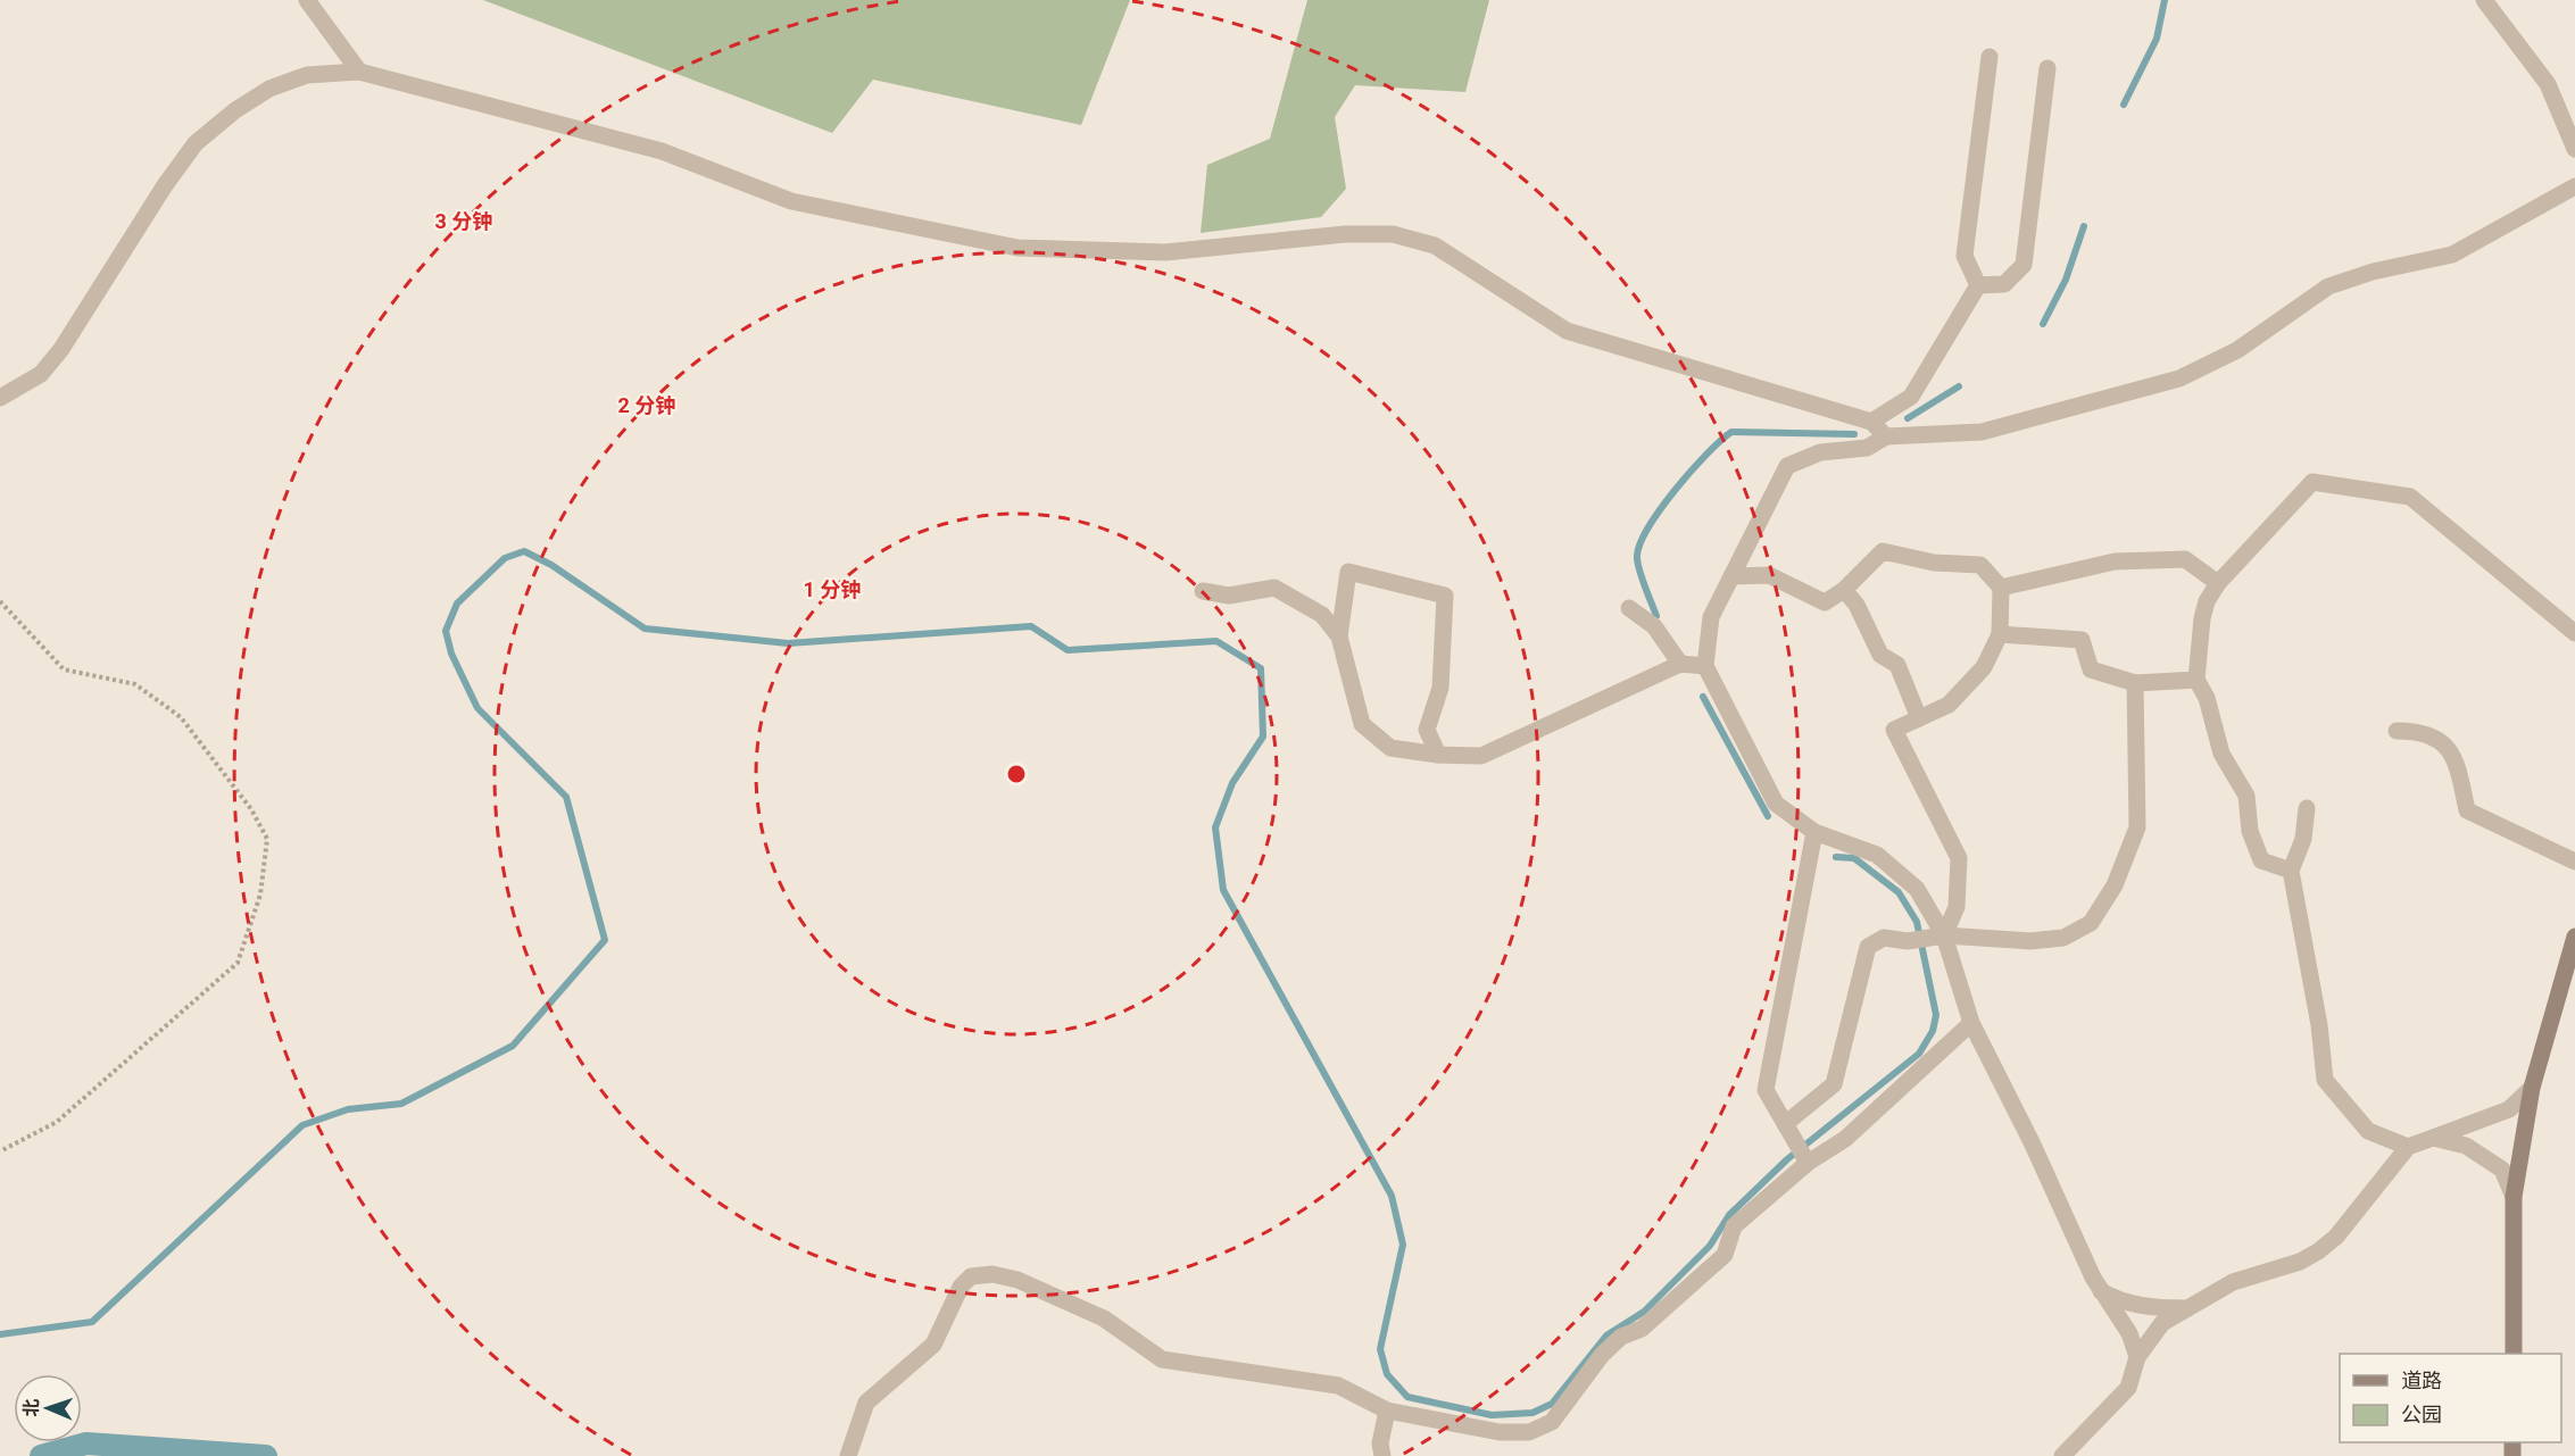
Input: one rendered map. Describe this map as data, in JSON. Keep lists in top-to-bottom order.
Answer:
{
  "legend": ["道路", "公园"],
  "north": "left",
  "rings": ["3 分钟", "2 分钟", "1 分钟"]
}
